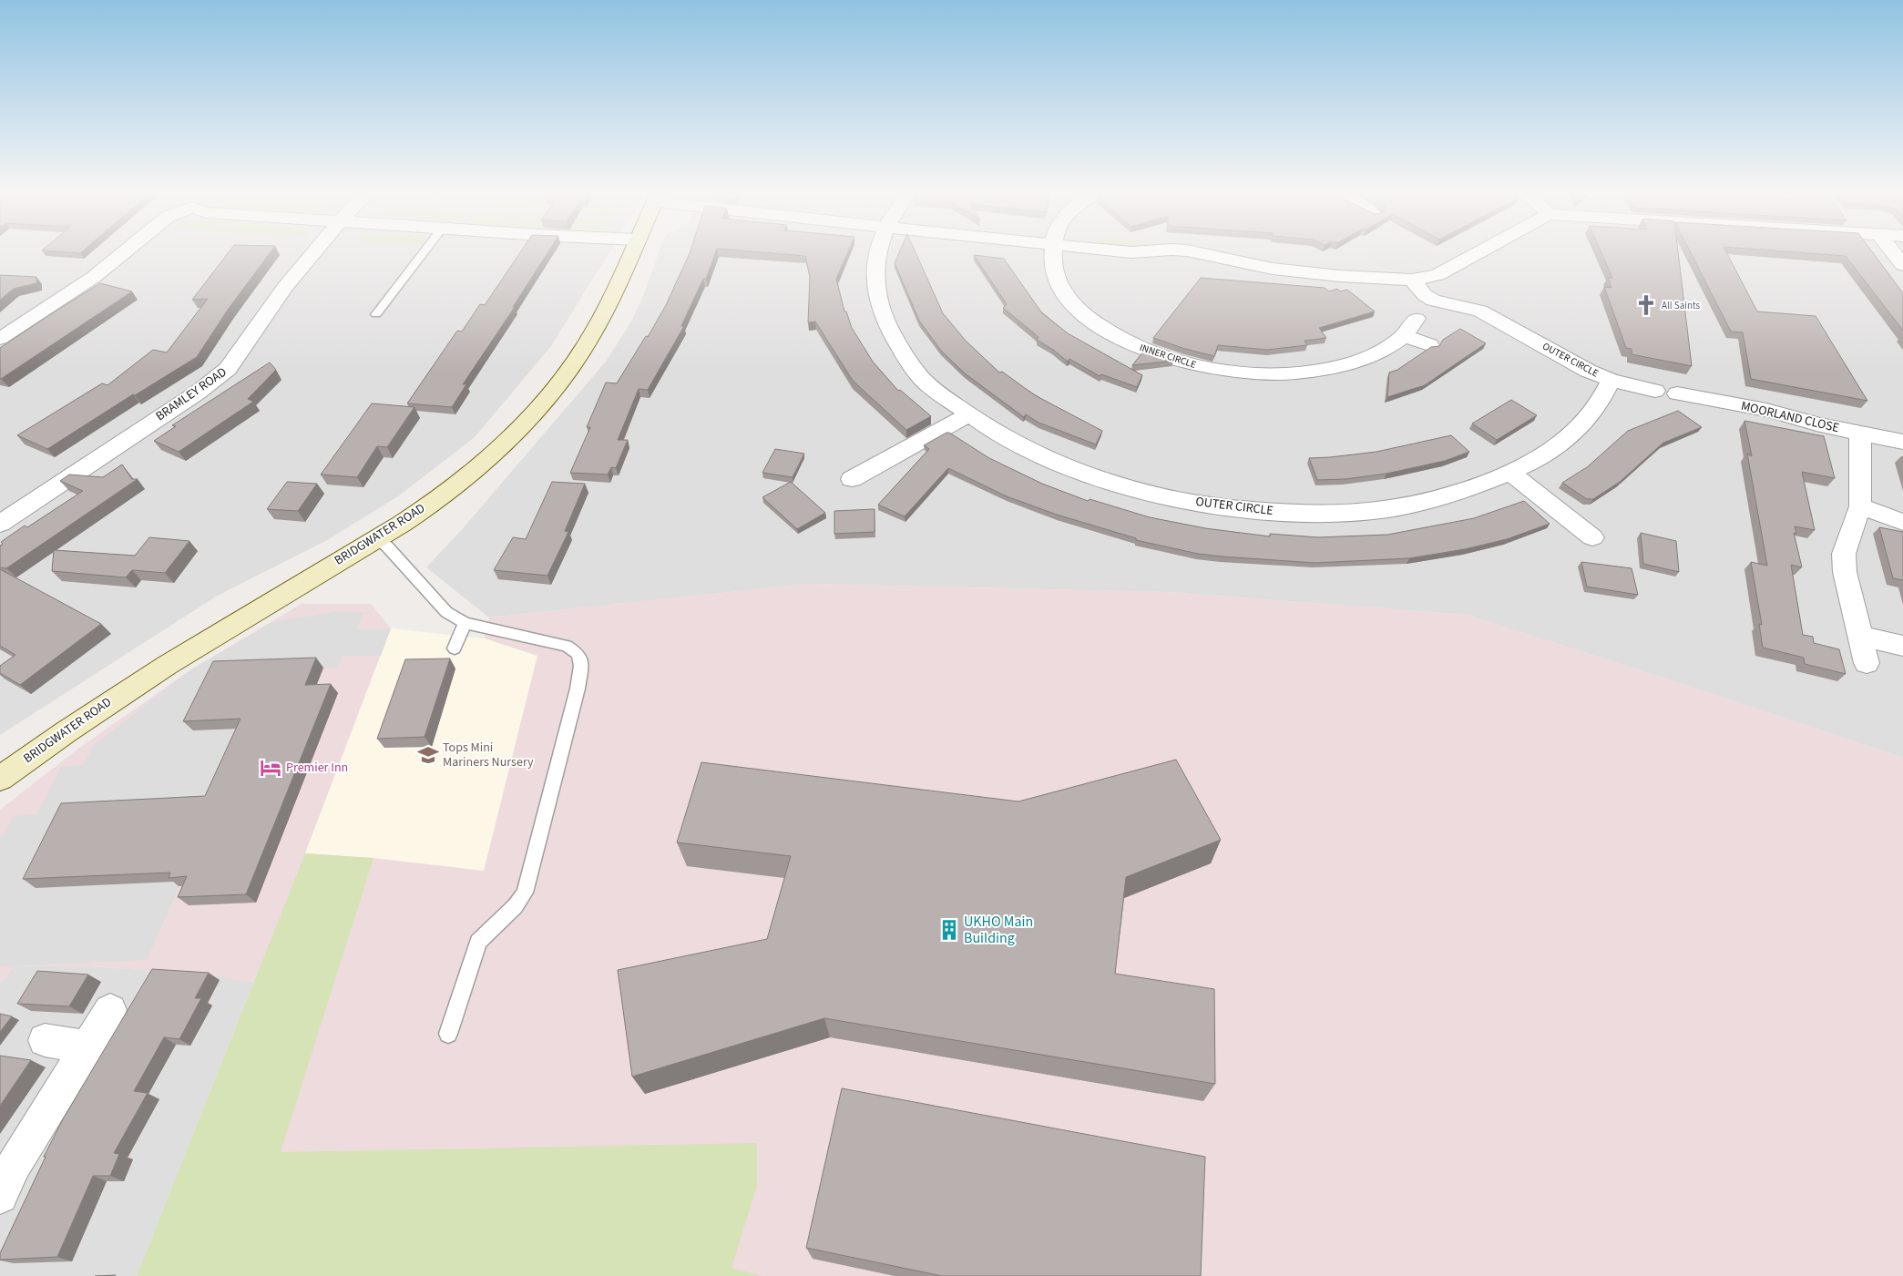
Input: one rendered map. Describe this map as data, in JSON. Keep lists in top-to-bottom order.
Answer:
{
  "streets": {
    "street": [
      "INNER CIRCLE",
      "OUTER CIRCLE",
      "BRAMLEY ROAD",
      "MOORLAND CLOSE",
      "BRIDGWATER ROAD"
    ]
  },
  "crossings": [
    ["INNER CIRCLE", "OUTER CIRCLE"]
  ],
  "places": {
    "church": ["All Saints"],
    "school or university": ["Tops Mini Mariners Nursery"],
    "hotel": ["Premier Inn"],
    "building": ["UKHO Main Building"]
  }
}
